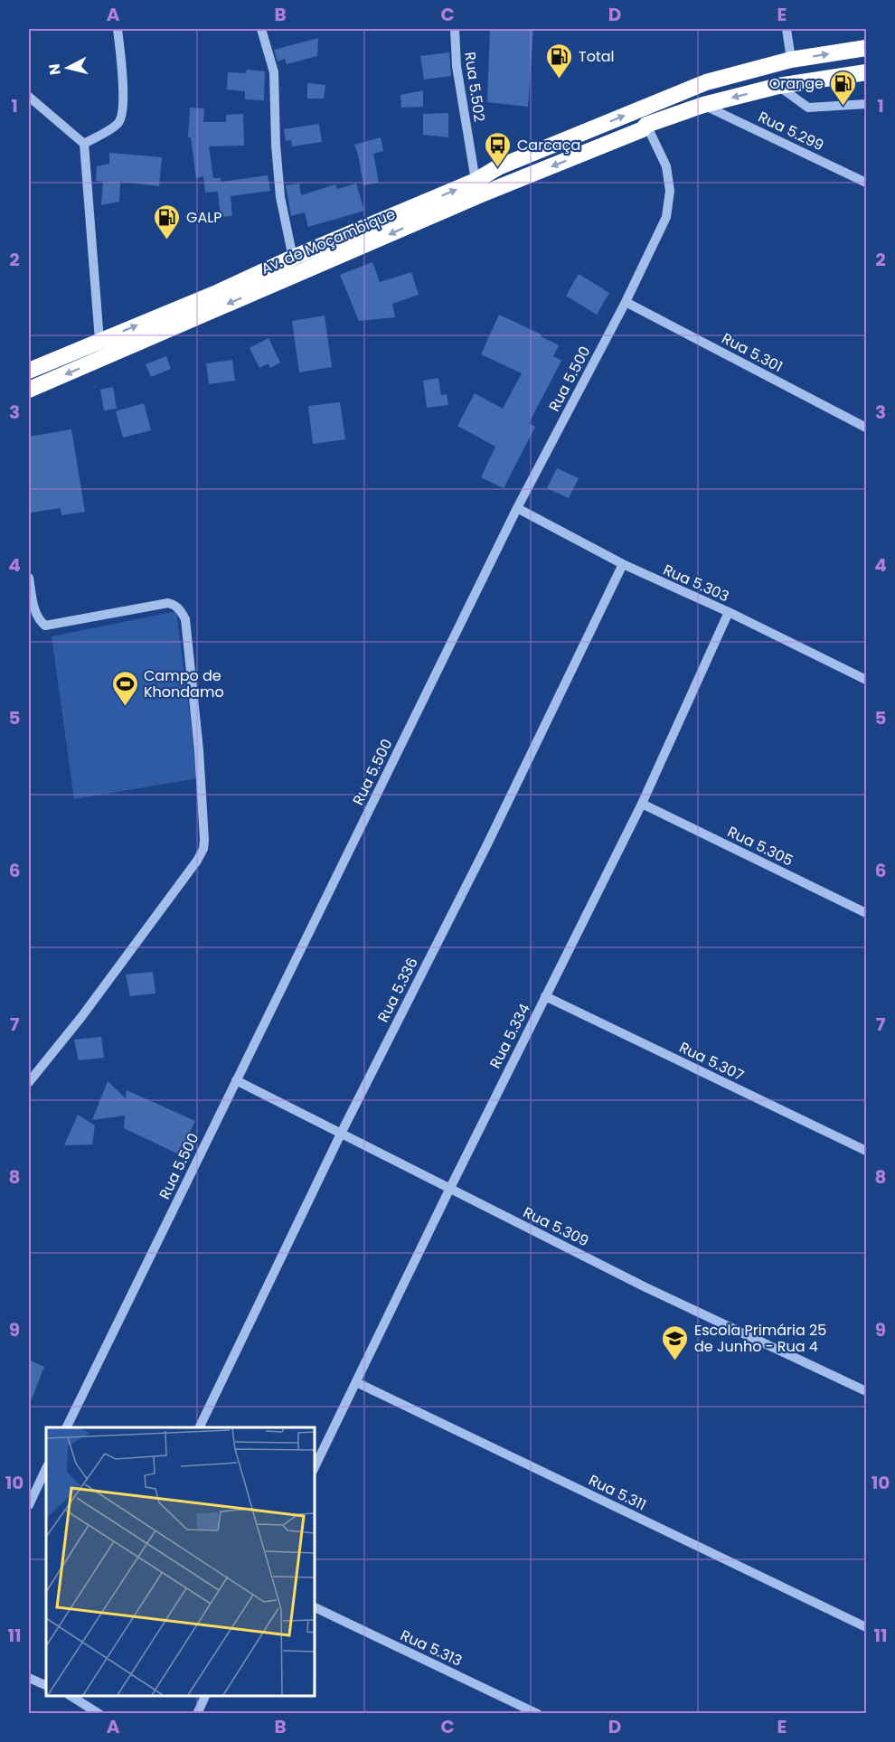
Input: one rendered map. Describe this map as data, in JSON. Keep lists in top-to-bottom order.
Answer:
{
  "streets": {
    "highway": ["Av. de Moçambique"],
    "street": [
      "Rua 5.502",
      "Rua 5.299",
      "Rua 5.301",
      "Rua 5.500",
      "Rua 5.303",
      "Rua 5.305",
      "Rua 5.336",
      "Rua 5.334",
      "Rua 5.307",
      "Rua 5.309",
      "Rua 5.311",
      "Rua 5.313"
    ]
  },
  "crossings": [
    ["Rua 5.502", "Av. de Moçambique"],
    ["Rua 5.299", "Av. de Moçambique"],
    ["Av. de Moçambique", "Rua 5.500"],
    ["Rua 5.301", "Rua 5.500"],
    ["Rua 5.500", "Rua 5.303"],
    ["Rua 5.500", "Rua 5.309"],
    ["Rua 5.303", "Rua 5.336"],
    ["Rua 5.303", "Rua 5.334"],
    ["Rua 5.305", "Rua 5.334"],
    ["Rua 5.336", "Rua 5.309"],
    ["Rua 5.334", "Rua 5.307"],
    ["Rua 5.334", "Rua 5.309"],
    ["Rua 5.334", "Rua 5.311"]
  ],
  "places": {
    "fuel station": ["Total", "Orange", "GALP"],
    "bus stop": ["Carcaça"],
    "sports": ["Campo de Khondamo"],
    "school or university": ["Escola Primária 25 de Junho - Rua 4"]
  },
  "north": "left",
  "grid": {
    "columns": [
      "A",
      "B",
      "C",
      "D",
      "E"
    ],
    "rows": [
      "1",
      "2",
      "3",
      "4",
      "5",
      "6",
      "7",
      "8",
      "9",
      "10",
      "11"
    ]
  }
}
